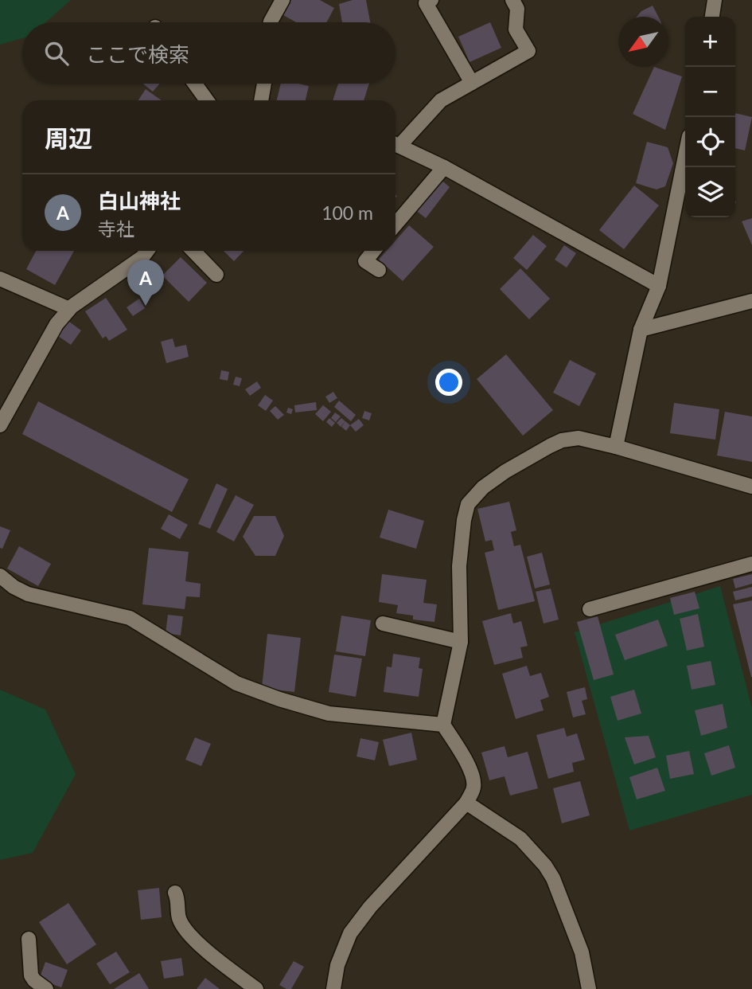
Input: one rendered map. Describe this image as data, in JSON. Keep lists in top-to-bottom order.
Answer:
{
  "north": "bottom left",
  "page": {
    "map_buttons": ["+", "−"],
    "search": "ここで検索",
    "heading": "周辺",
    "list": [
      {
        "mark": "A",
        "name": "白山神社",
        "note": "寺社",
        "value": "100 m"
      }
    ],
    "pins": "A"
  }
}
